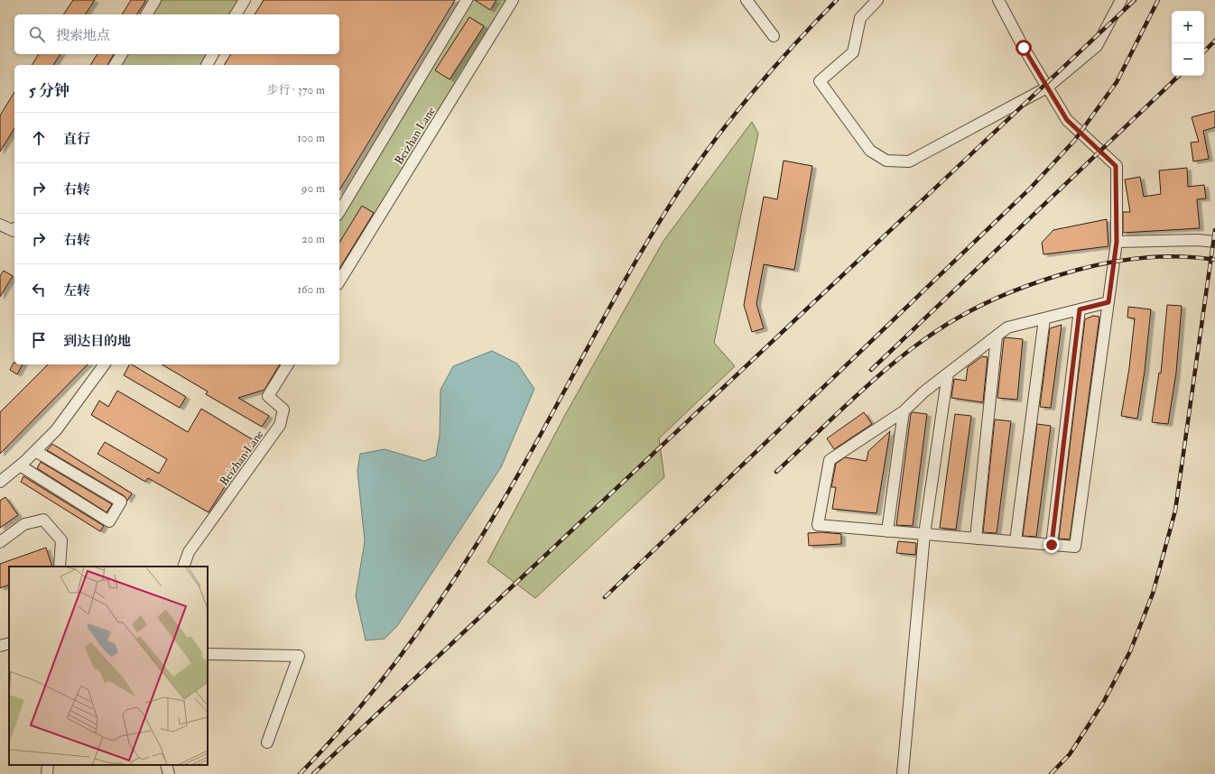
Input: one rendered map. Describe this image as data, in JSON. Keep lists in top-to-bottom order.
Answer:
{
  "streets": {
    "street": ["Beizhan Lane"]
  },
  "page": {
    "map_buttons": ["+", "−"],
    "search": "搜索地点",
    "heading": ["5 分钟", "步行 · 370 m"],
    "list": [
      ["直行", "100 m"],
      ["右转", "90 m"],
      ["右转", "20 m"],
      ["左转", "160 m"],
      "到达目的地"
    ]
  }
}
